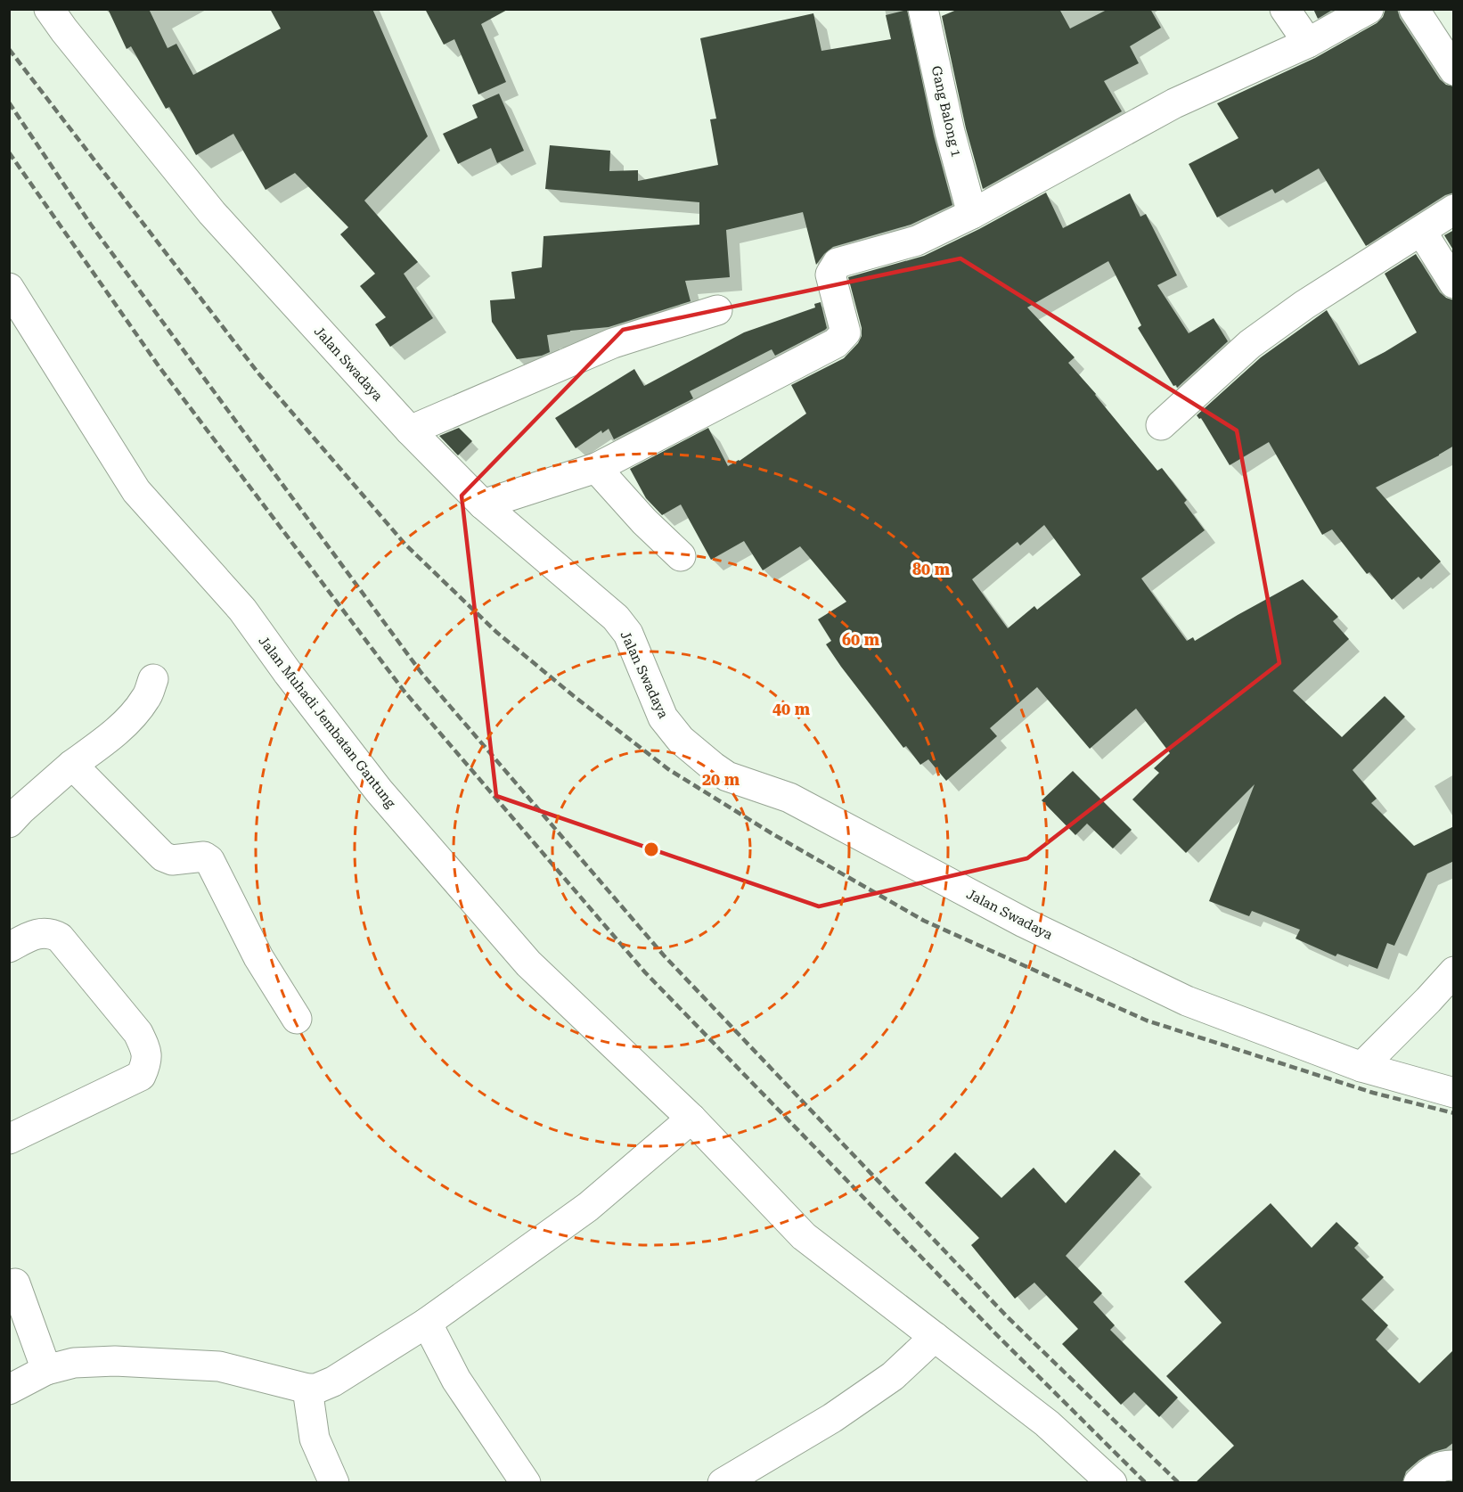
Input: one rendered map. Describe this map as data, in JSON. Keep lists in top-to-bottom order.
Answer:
{
  "streets": {
    "street": ["Gang Balong 1", "Jalan Swadaya", "Jalan Muhadi Jembatan Gantung"]
  },
  "rings": [
    "80 m",
    "60 m",
    "40 m",
    "20 m"
  ]
}
